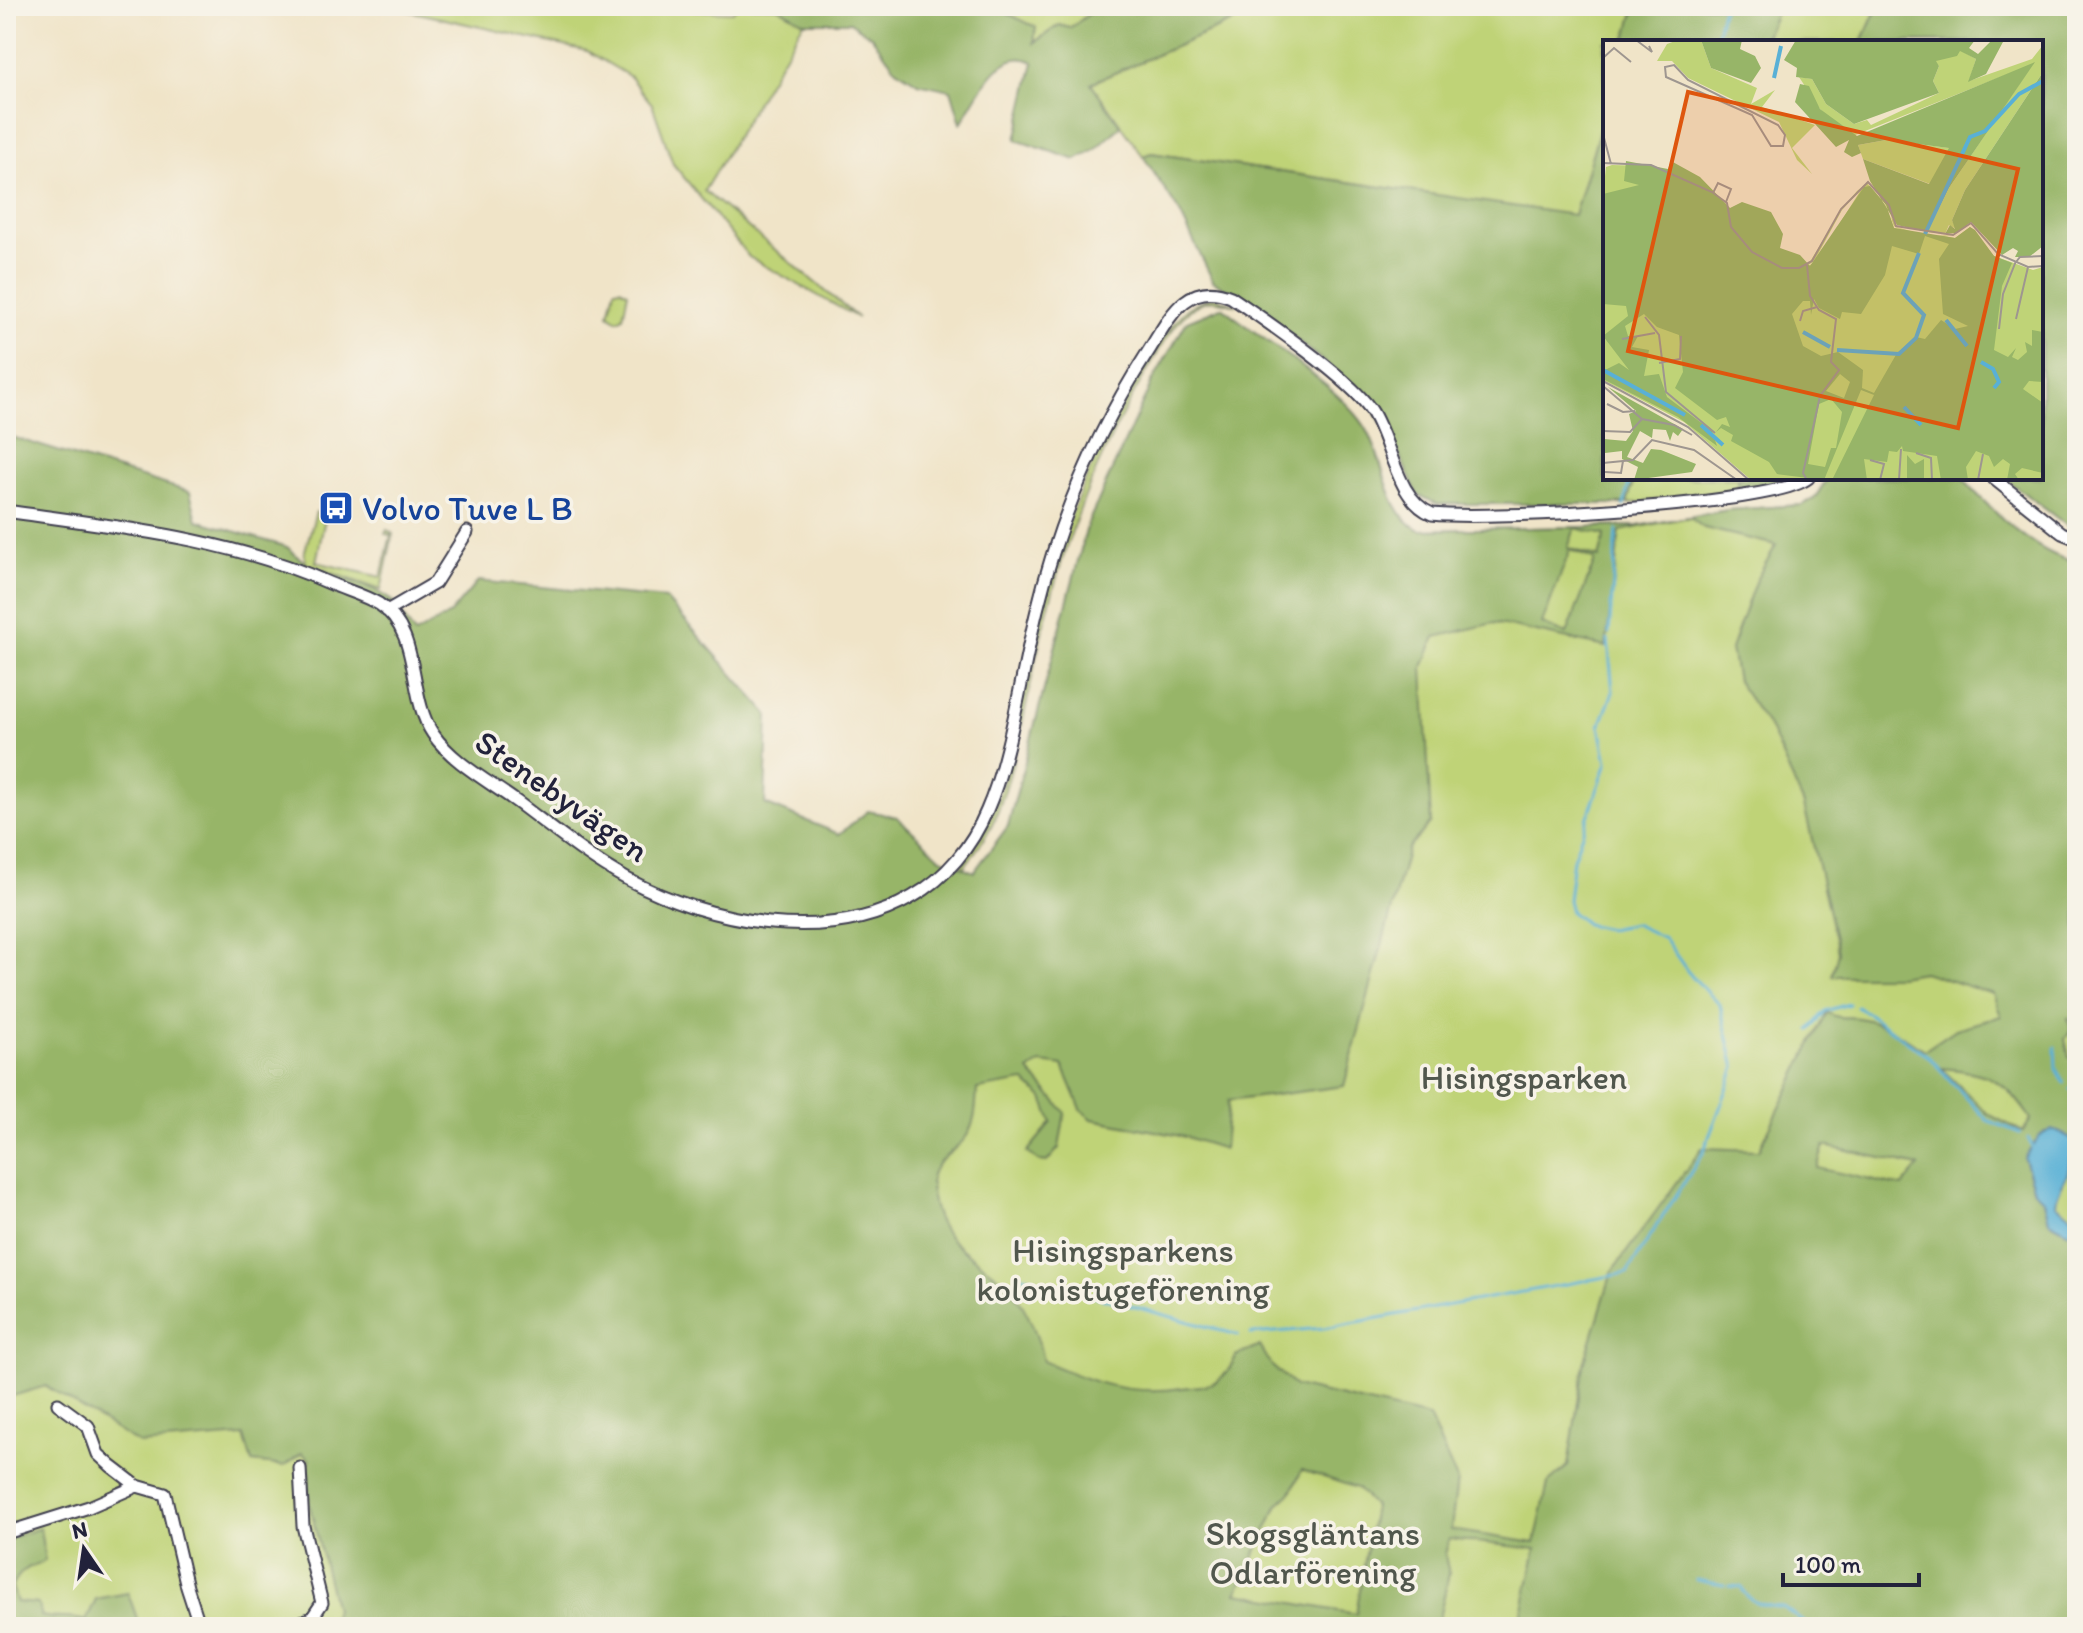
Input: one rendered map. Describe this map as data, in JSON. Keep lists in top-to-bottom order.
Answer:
{
  "streets": {
    "street": ["Stenebyvägen"]
  },
  "parks": ["Hisingsparken", "Hisingsparkens kolonistugeförening", "Skogsgläntans Odlarförening"],
  "places": {
    "bus stop": ["Volvo Tuve L B"]
  },
  "scale_bar": "100 m",
  "north": "top"
}
